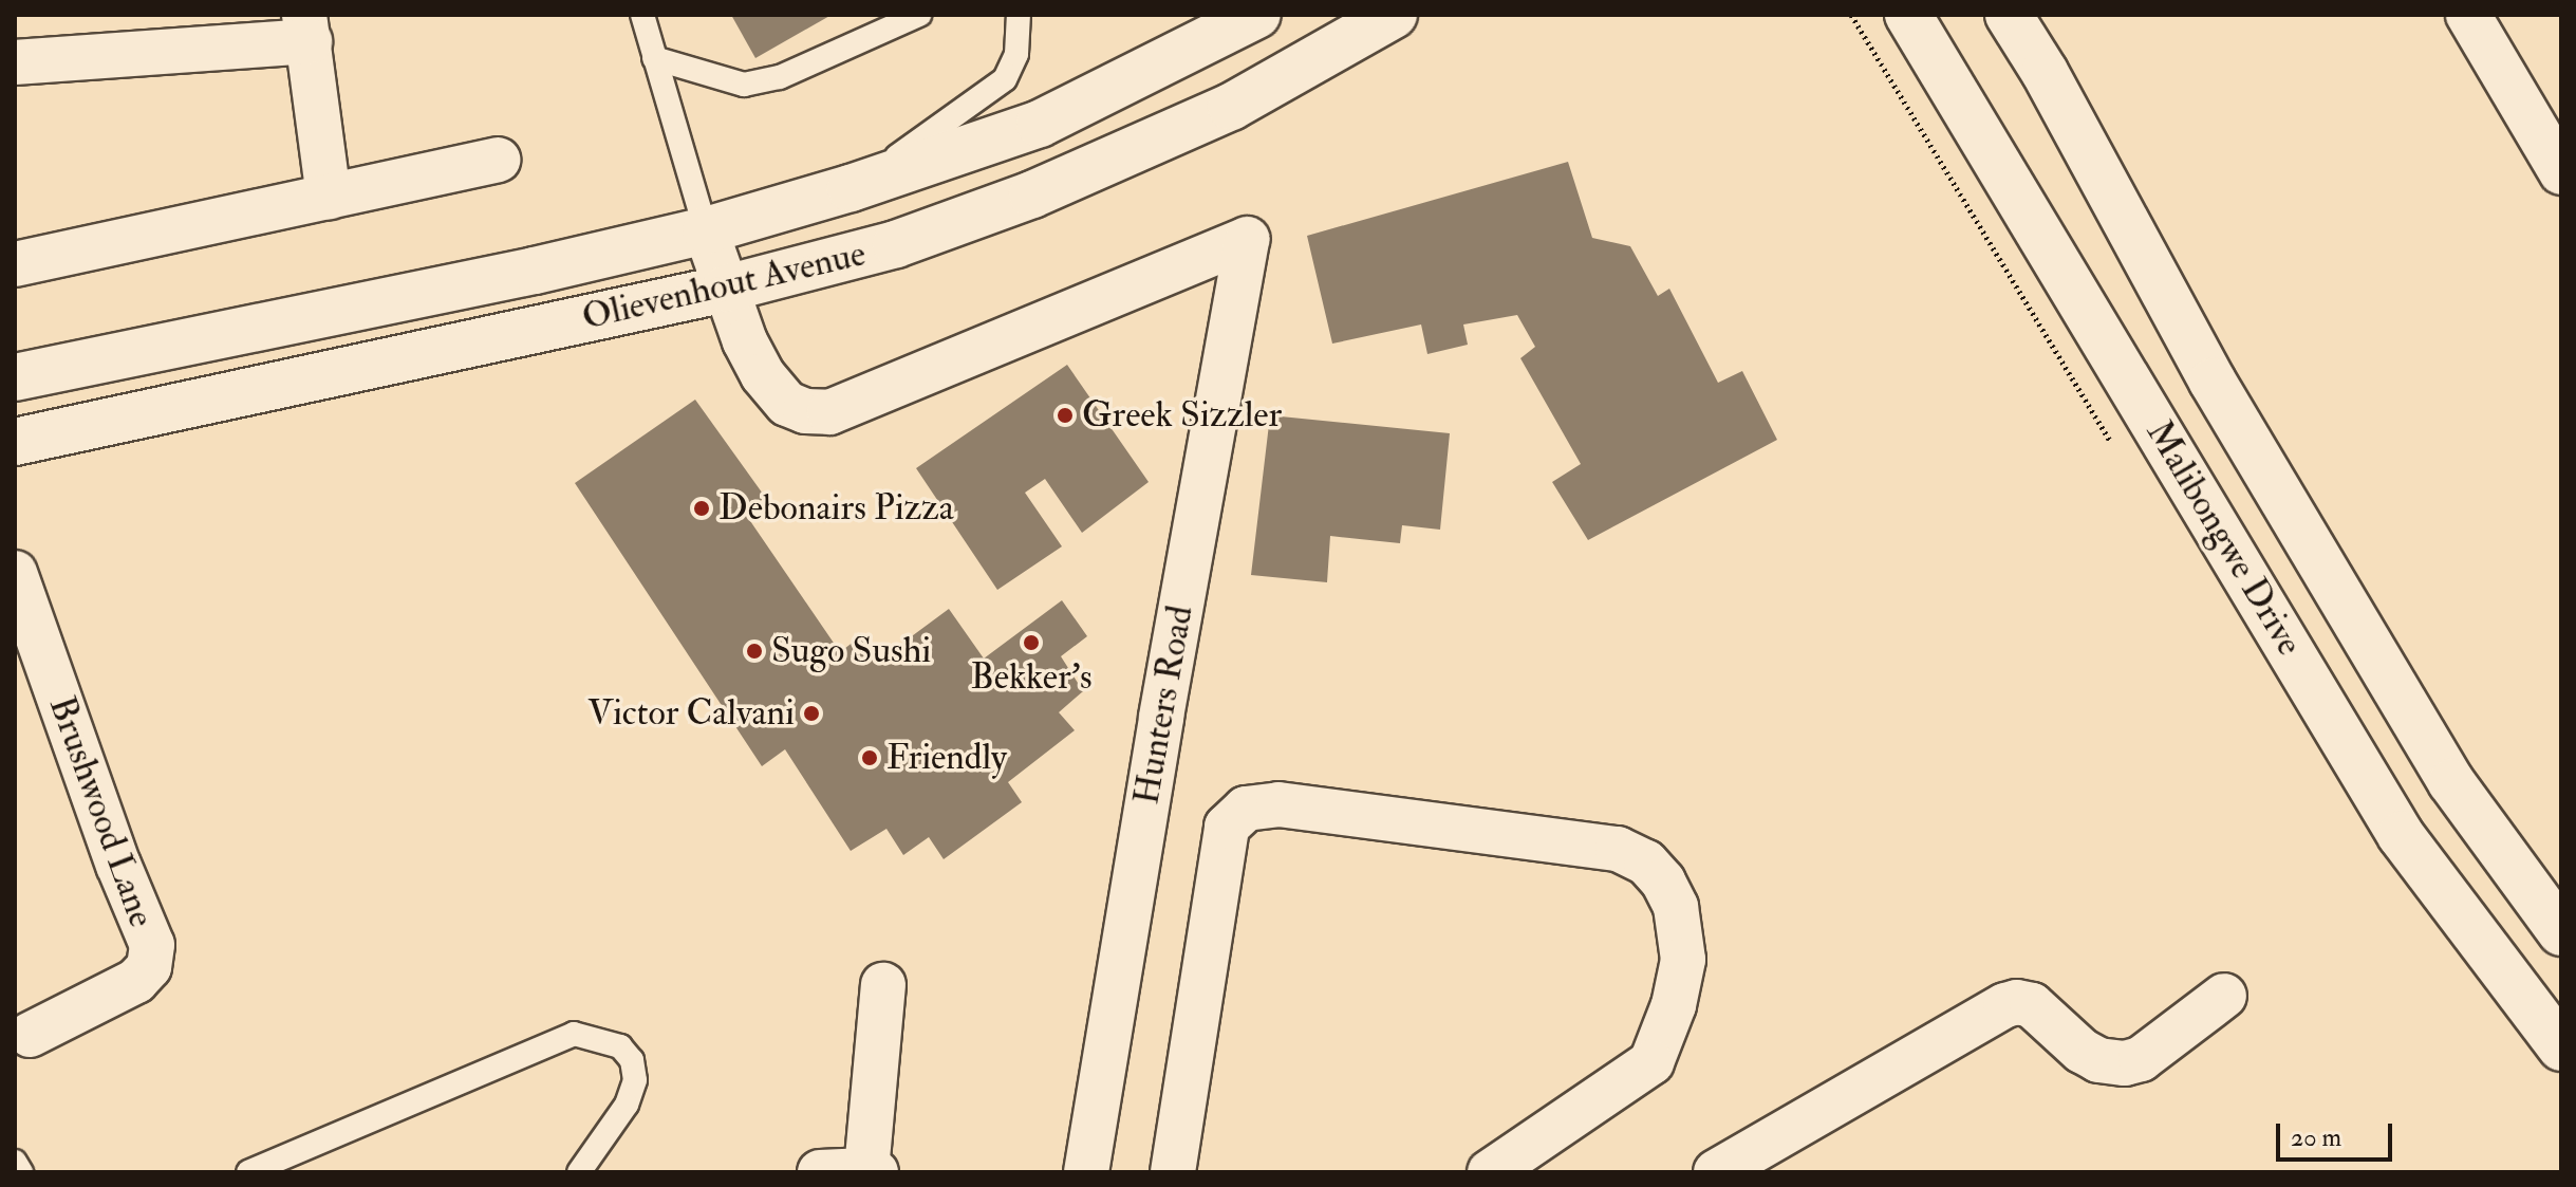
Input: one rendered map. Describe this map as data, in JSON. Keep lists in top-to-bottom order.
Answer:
{
  "streets": {
    "street": [
      "Olievenhout Avenue",
      "Malibongwe Drive",
      "Hunters Road",
      "Brushwood Lane"
    ]
  },
  "crossings": [
    ["Olievenhout Avenue", "Hunters Road"]
  ],
  "places": [
    "Greek Sizzler",
    "Debonairs Pizza",
    "Bekker's",
    "Sugo Sushi",
    "Victor Calvani",
    "Friendly"
  ],
  "scale_bar": "20 m"
}
